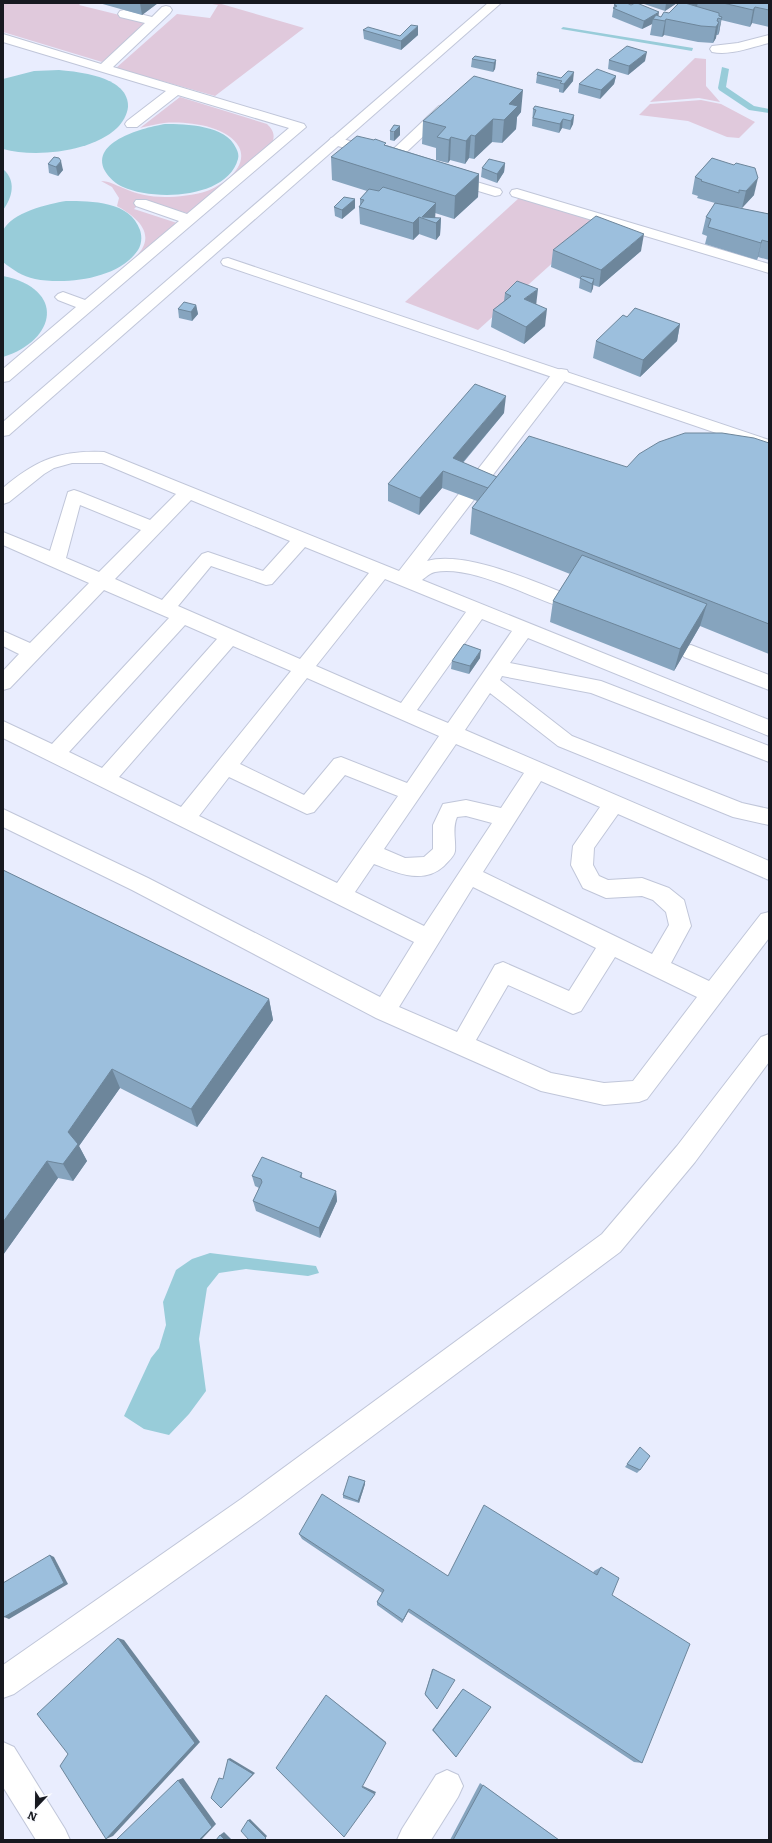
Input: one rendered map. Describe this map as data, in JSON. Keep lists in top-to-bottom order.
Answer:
{
  "north": "bottom"
}
